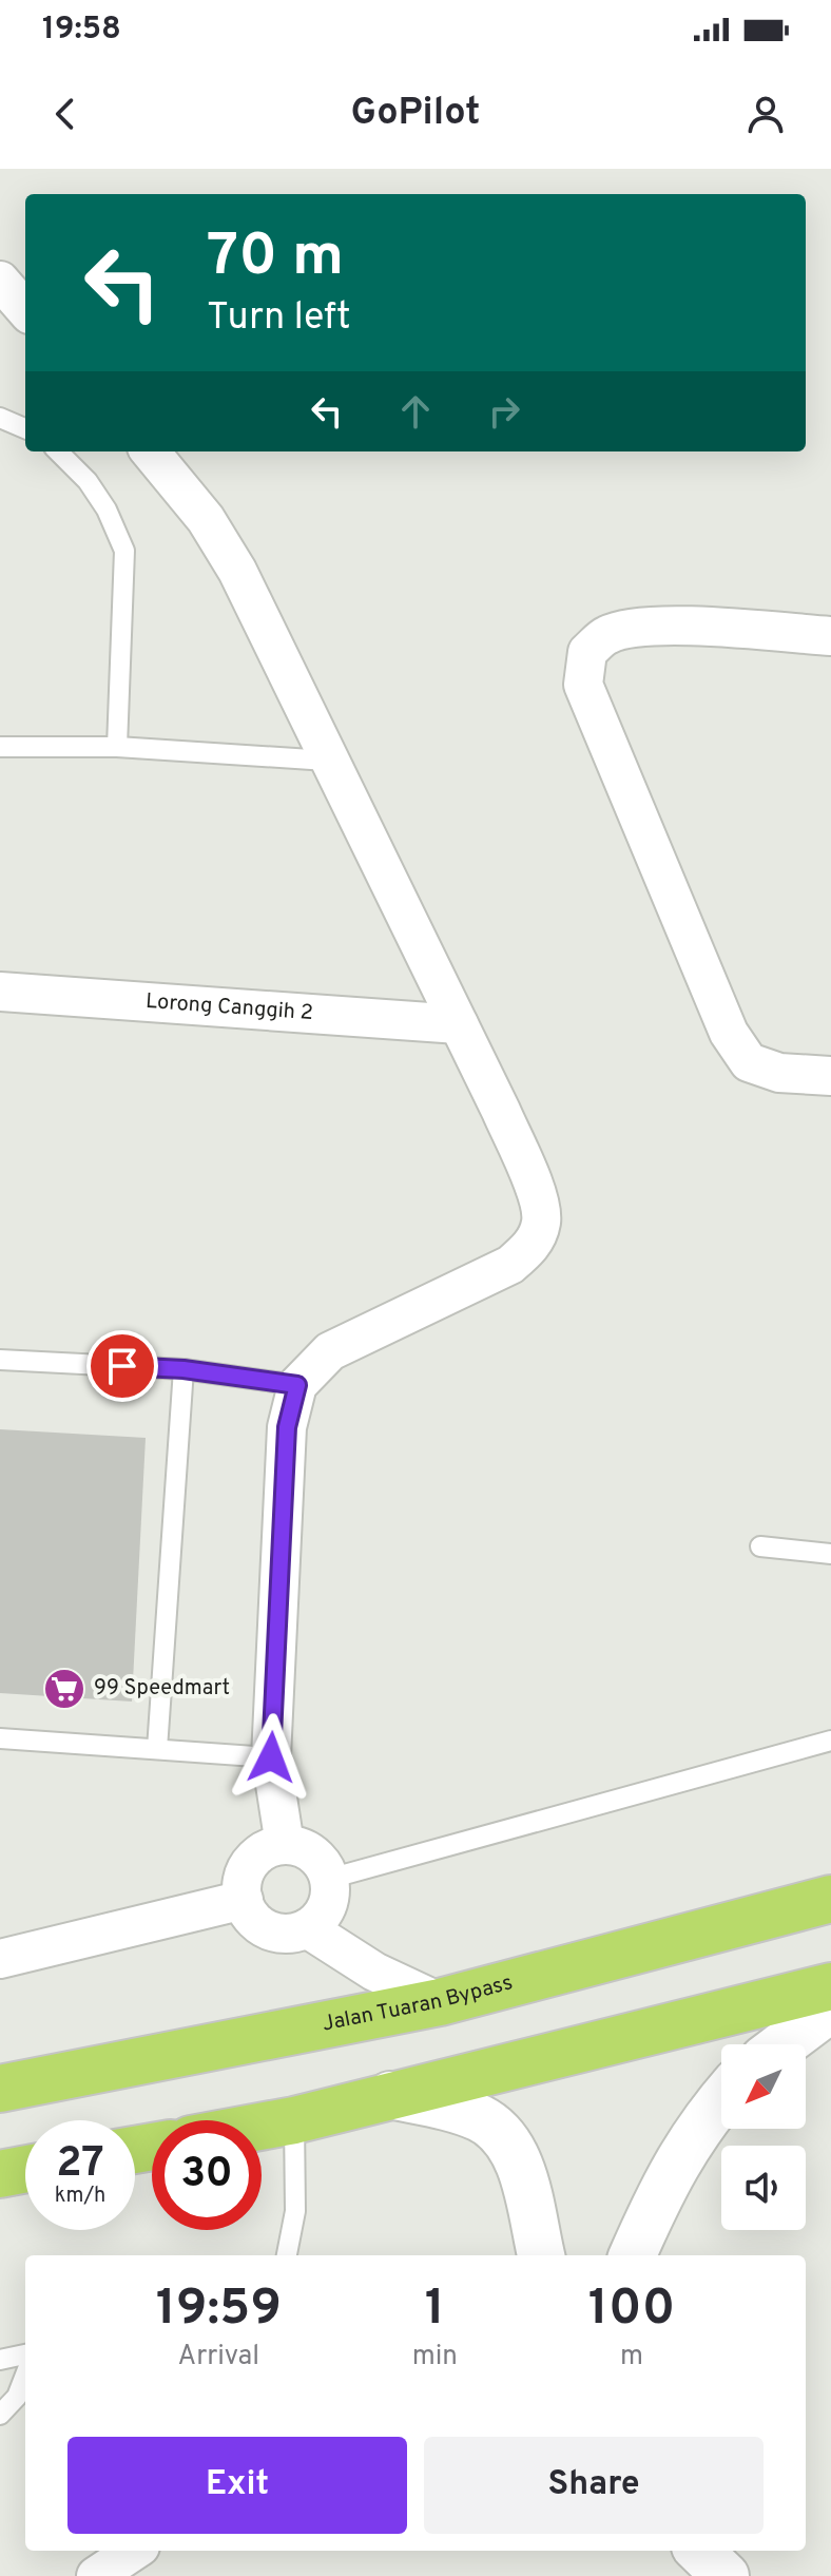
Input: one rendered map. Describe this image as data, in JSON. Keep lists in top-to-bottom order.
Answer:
{
  "streets": {
    "highway": ["Jalan Tuaran Bypass"],
    "street": ["Lorong Canggih 2"]
  },
  "places": {
    "supermarket": ["99 Speedmart"]
  },
  "north": "bottom left",
  "page": {
    "status": "19:58",
    "header": "GoPilot",
    "turn": ["70 m", "Turn left"],
    "speed": "27 km/h",
    "limit": "30",
    "eta": [
      "19:59",
      "Arrival",
      "1",
      "min",
      "100",
      "m"
    ],
    "buttons": ["Exit", "Share"]
  }
}
